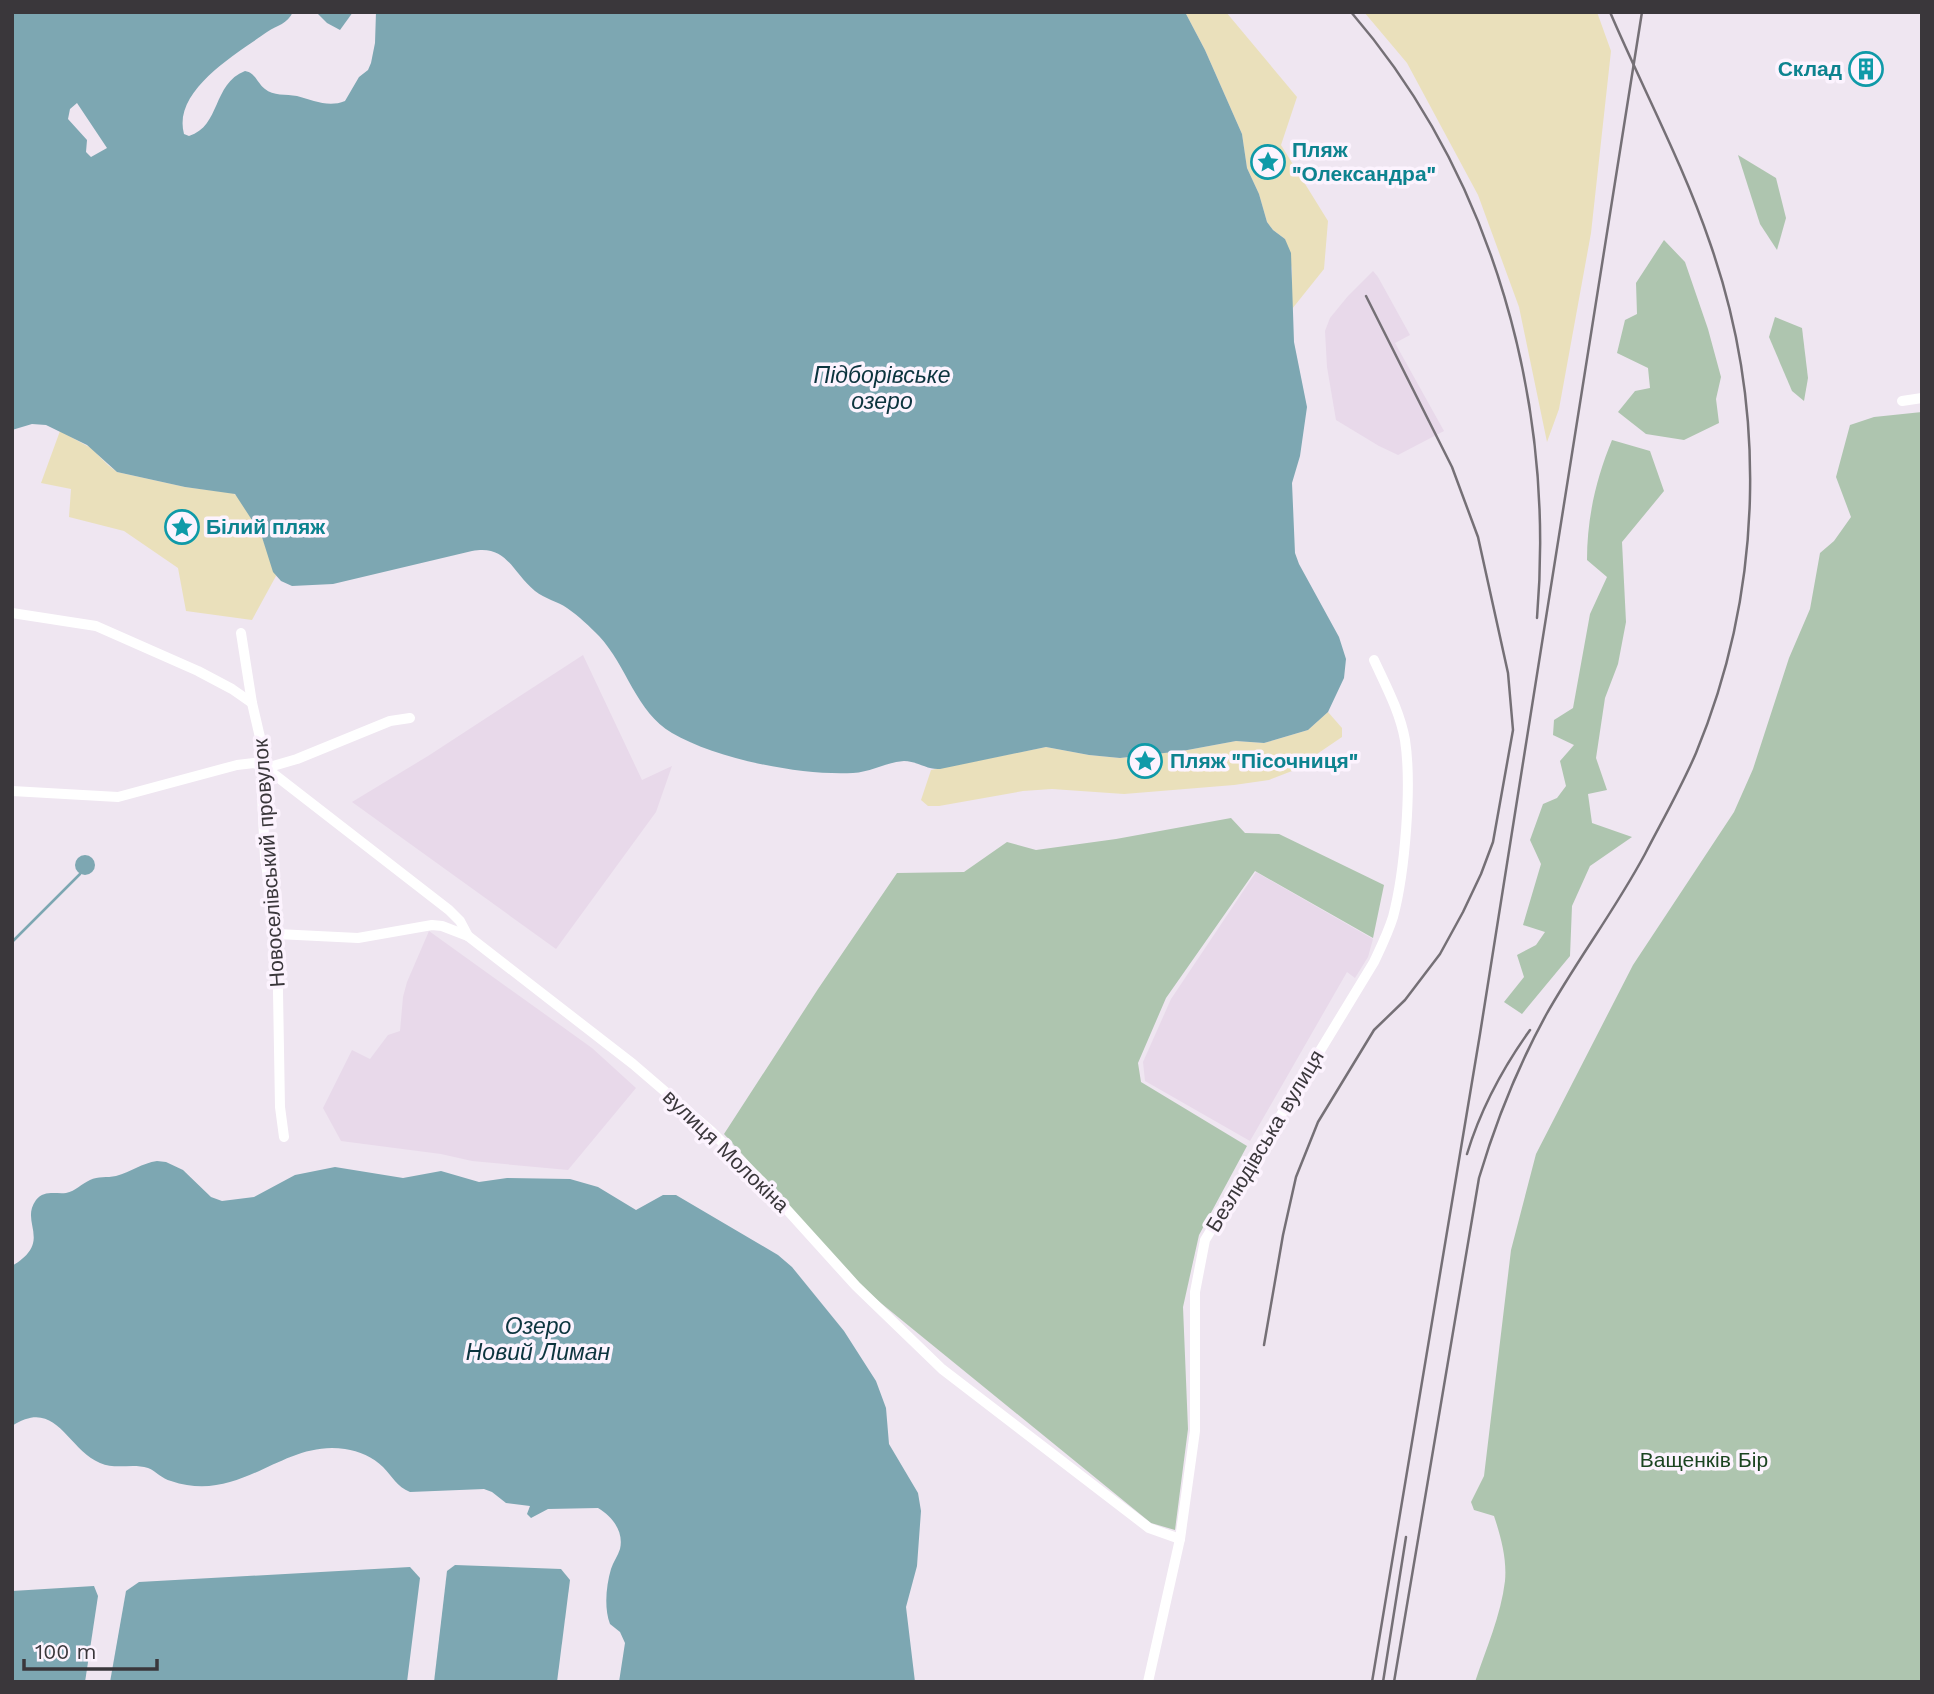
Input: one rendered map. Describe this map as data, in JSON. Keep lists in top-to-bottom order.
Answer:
{
  "streets": {
    "street": ["Новоселівський провулок", "Безлюдівська вулиця", "вулиця Молокіна"]
  },
  "crossings": [
    ["Новоселівський провулок", "вулиця Молокіна"],
    ["Безлюдівська вулиця", "вулиця Молокіна"]
  ],
  "water": ["Підборівське озеро", "Озеро Новий Лиман"],
  "parks": ["Ващенків Бір"],
  "places": {
    "building": ["Склад"],
    "place": ["Пляж \"Олександра\"", "Білий пляж", "Пляж \"Пісочниця\""]
  },
  "scale_bar": "100 m"
}
